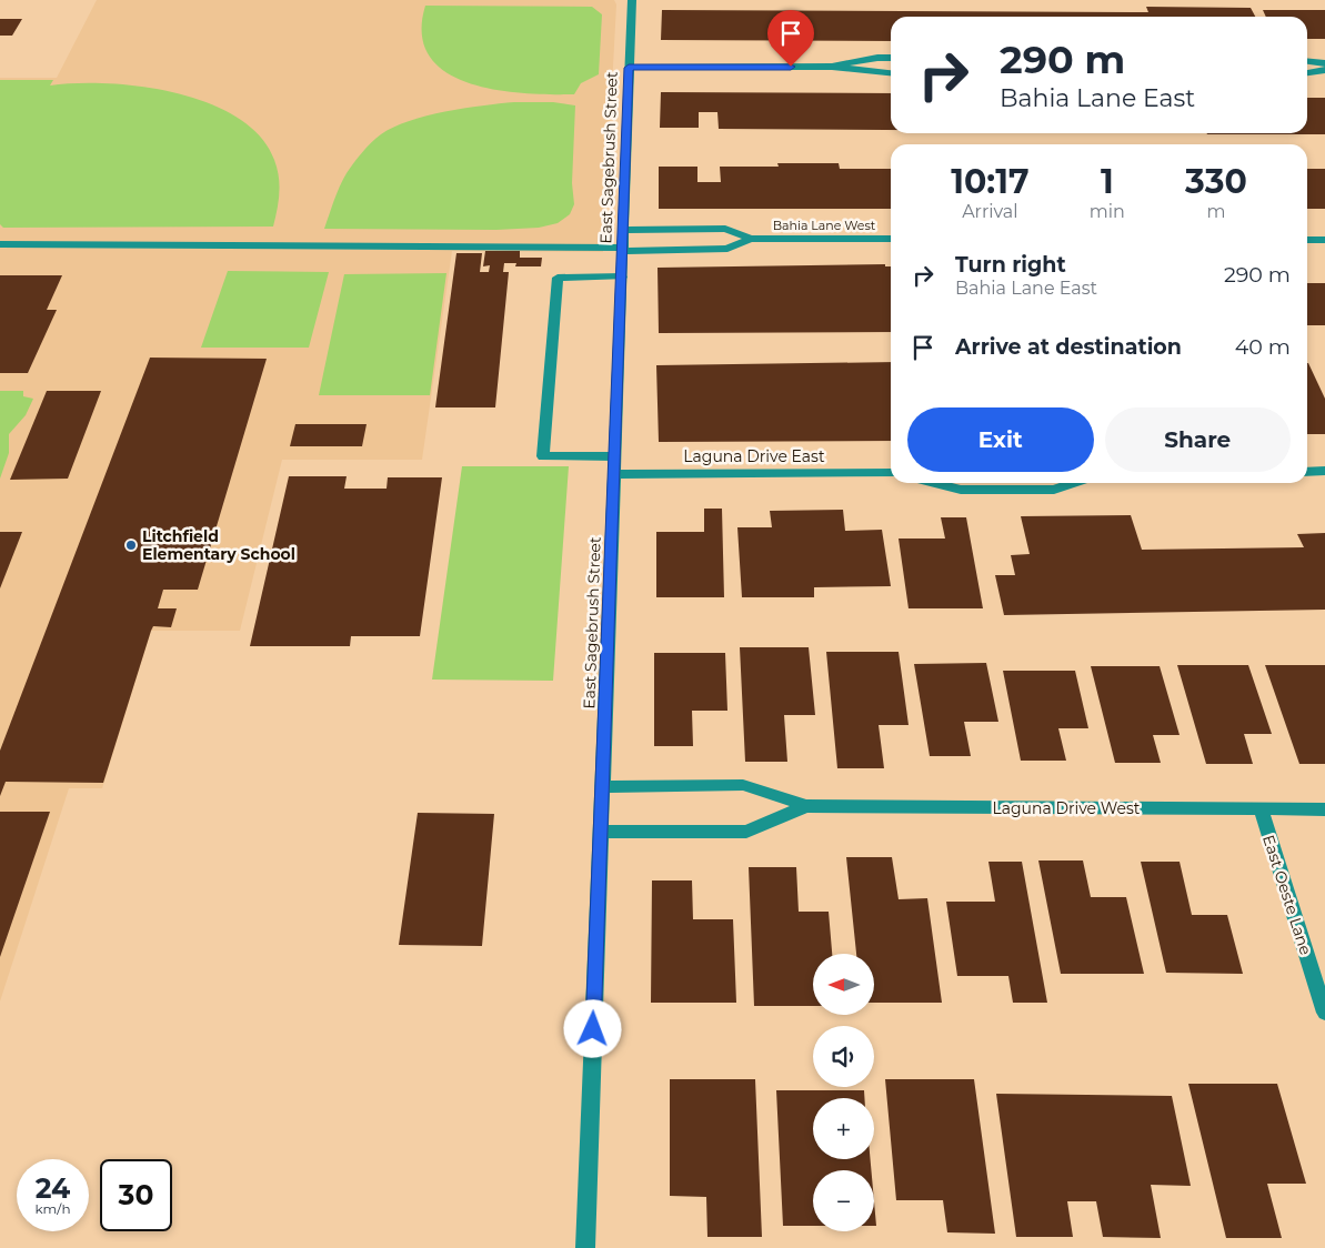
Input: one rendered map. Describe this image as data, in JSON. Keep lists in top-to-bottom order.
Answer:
{
  "streets": {
    "street": [
      "East Sagebrush Street",
      "Bahia Lane West",
      "Laguna Drive East",
      "Laguna Drive West",
      "East Oeste Lane"
    ]
  },
  "crossings": [
    ["East Sagebrush Street", "Laguna Drive East"],
    ["East Sagebrush Street", "Laguna Drive West"],
    ["Laguna Drive West", "East Oeste Lane"]
  ],
  "places": ["Litchfield Elementary School"],
  "north": "left",
  "page": {
    "turn": ["290 m", "Bahia Lane East"],
    "eta": [
      "10:17",
      "Arrival",
      "1",
      "min",
      "330",
      "m"
    ],
    "list": [
      {
        "name": "Turn right",
        "note": "Bahia Lane East",
        "value": "290 m"
      },
      {
        "name": "Arrive at destination",
        "value": "40 m"
      }
    ],
    "buttons": ["Exit", "Share"],
    "map_buttons": ["+", "−"],
    "speed": "24 km/h",
    "limit": "30"
  }
}
